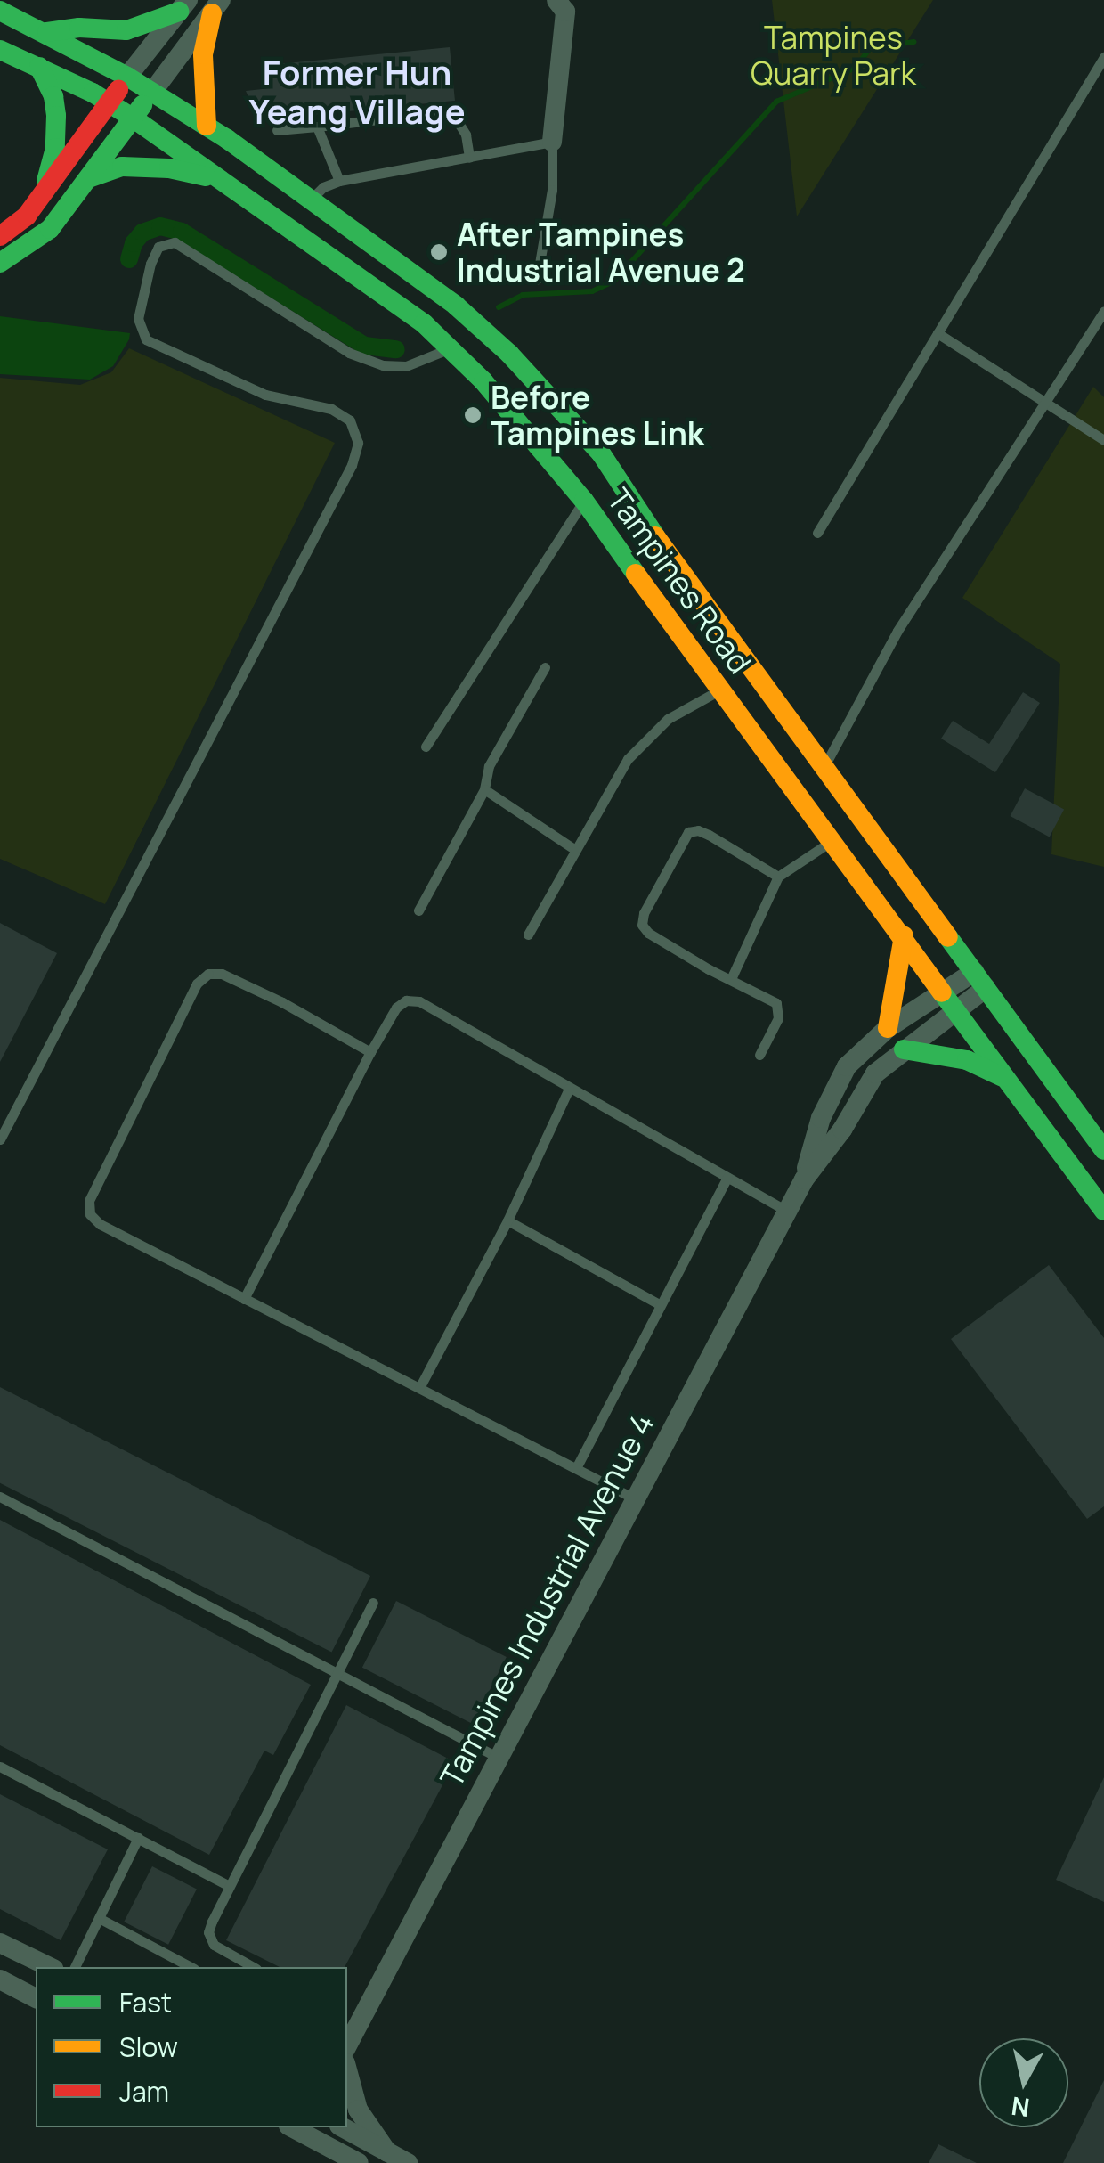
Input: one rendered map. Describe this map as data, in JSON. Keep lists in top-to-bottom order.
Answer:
{
  "streets": {
    "main road": ["Tampines Road"],
    "street": ["Tampines Industrial Avenue 4"]
  },
  "crossings": [
    ["Tampines Road", "Tampines Industrial Avenue 4"]
  ],
  "districts": ["Former Hun Yeang Village"],
  "parks": ["Tampines Quarry Park"],
  "places": ["After Tampines Industrial Avenue 2", "Before Tampines Link"],
  "legend": ["Fast", "Slow", "Jam"],
  "north": "bottom"
}
